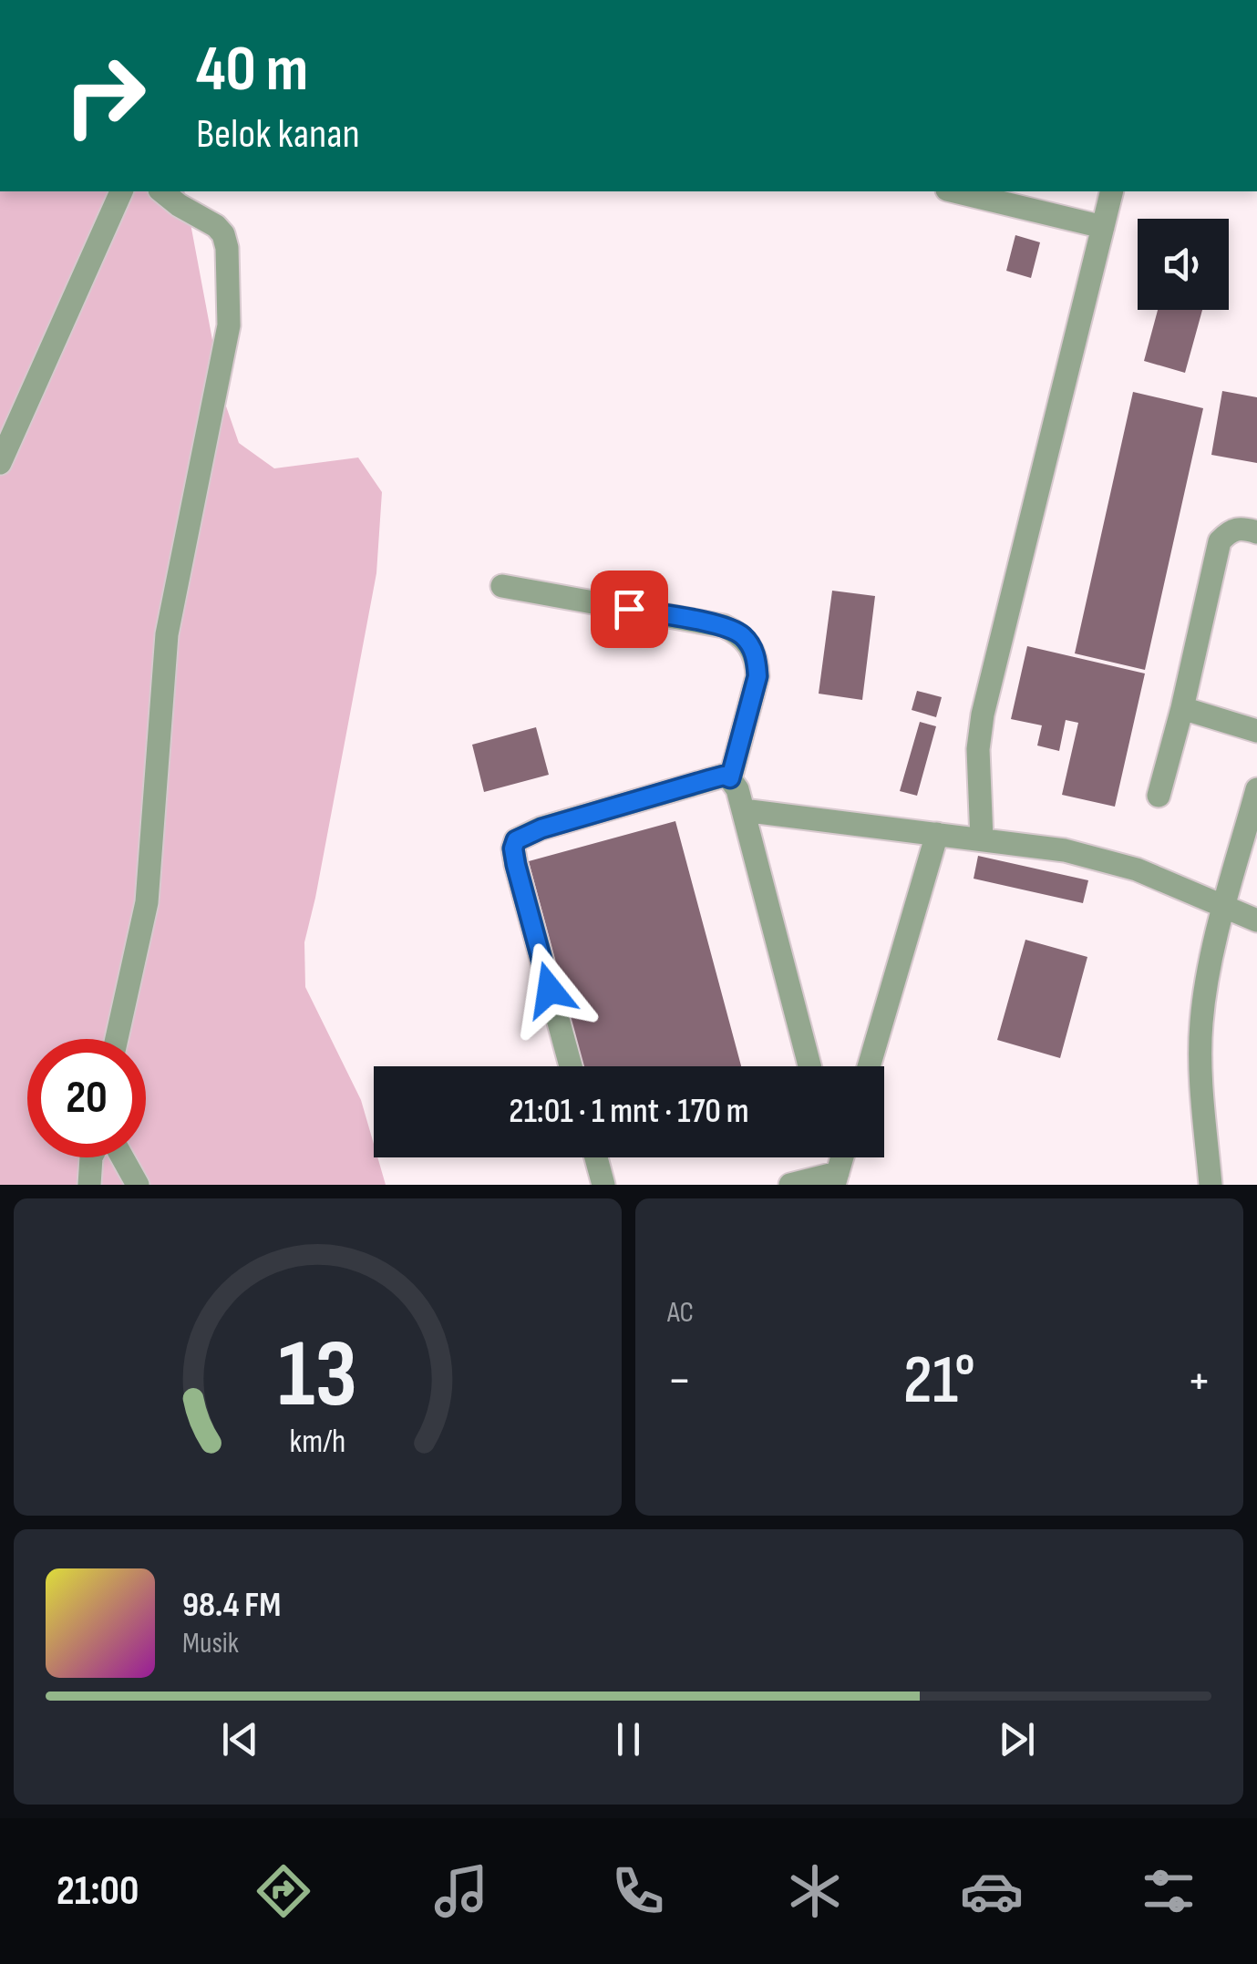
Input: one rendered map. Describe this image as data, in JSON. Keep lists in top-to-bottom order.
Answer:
{
  "page": {
    "turn": ["40 m", "Belok kanan"],
    "limit": "20",
    "trip": "21:01 · 1 mnt · 170 m",
    "tile": "AC",
    "heat": ["−", "21°", "+"],
    "song": ["98.4 FM", "Musik"],
    "tabs": "21:00",
    "gauge": ["13", "km/h"]
  }
}
